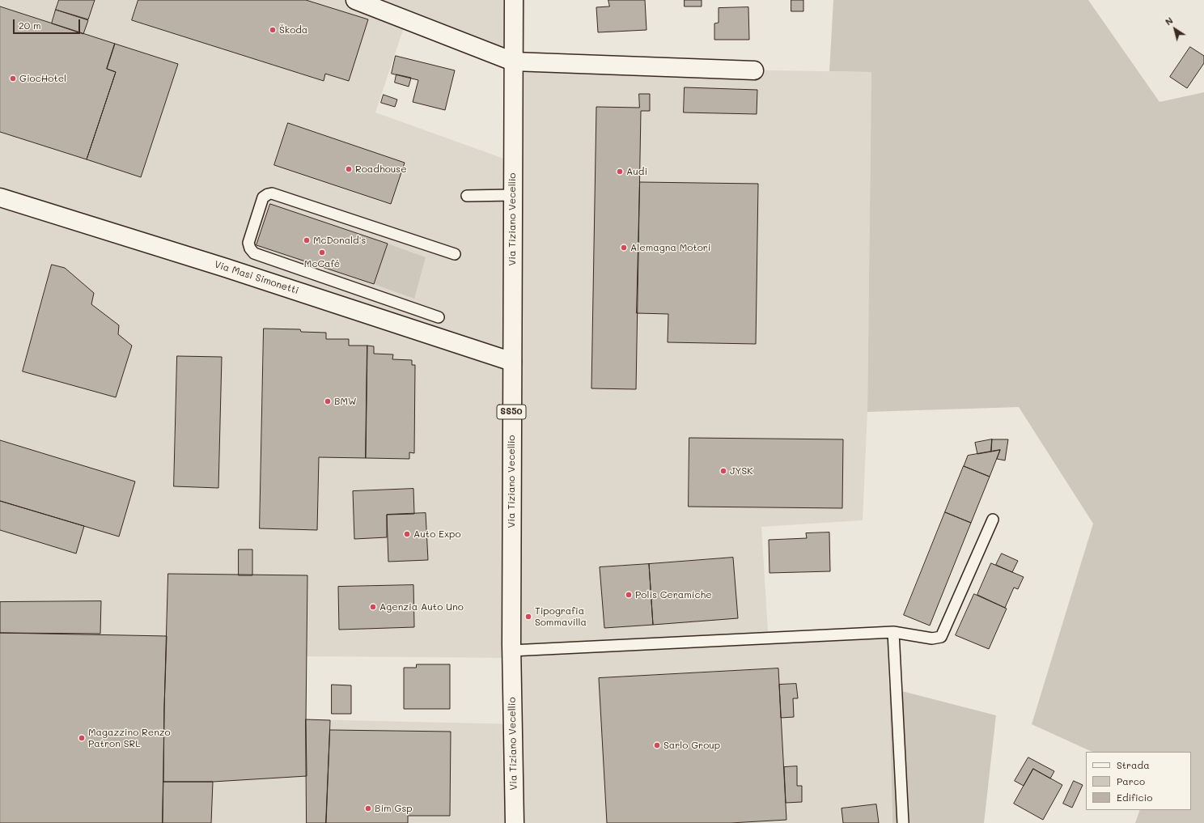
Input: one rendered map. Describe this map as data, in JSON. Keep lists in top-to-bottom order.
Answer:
{
  "streets": {
    "street": ["Via Tiziano Vecellio", "Via Masi Simonetti", "SS50"]
  },
  "crossings": [
    ["Via Tiziano Vecellio", "Via Masi Simonetti"]
  ],
  "places": [
    "Škoda",
    "GiocHotel",
    "Roadhouse",
    "Audi",
    "McDonald's",
    "Alemagna Motori",
    "McCafé",
    "BMW",
    "JYSK",
    "Auto Expo",
    "Polis Ceramiche",
    "Agenzia Auto Uno",
    "Tipografia Sommavilla",
    "Magazzino Renzo Patron SRL",
    "Sarlo Group",
    "Bim Gsp"
  ],
  "legend": ["Strada", "Parco", "Edificio"],
  "scale_bar": "20 m",
  "north": "top left"
}
